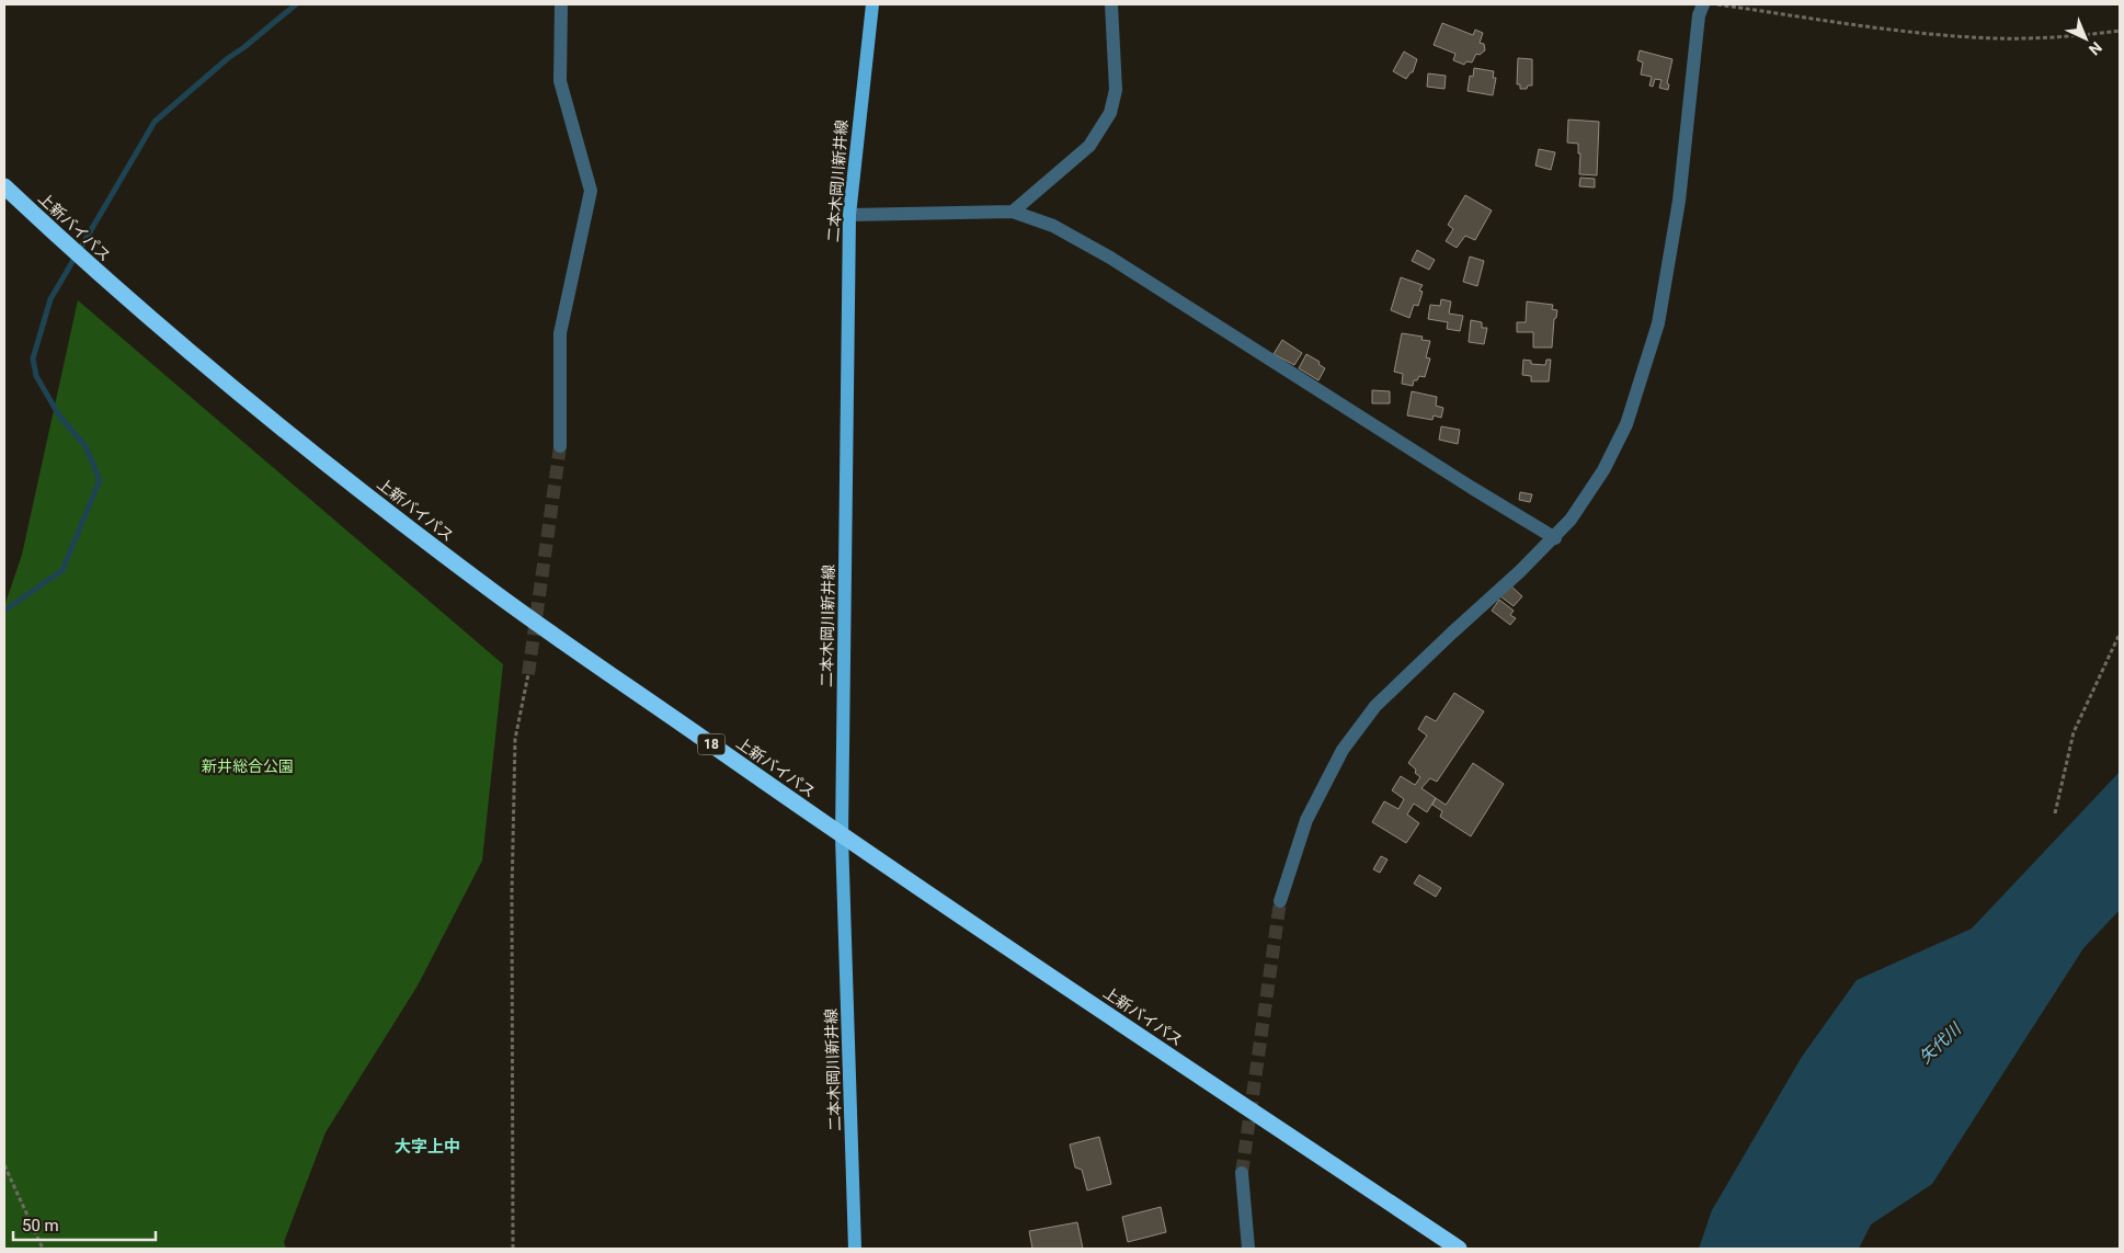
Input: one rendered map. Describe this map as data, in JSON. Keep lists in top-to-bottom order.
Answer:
{
  "streets": {
    "highway": ["上新バイパス", "18"],
    "main road": ["二本木岡川新井線"]
  },
  "crossings": [
    ["二本木岡川新井線", "上新バイパス"]
  ],
  "districts": ["大字上中"],
  "water": ["矢代川"],
  "parks": ["新井総合公園"],
  "scale_bar": "50 m",
  "north": "bottom right"
}
